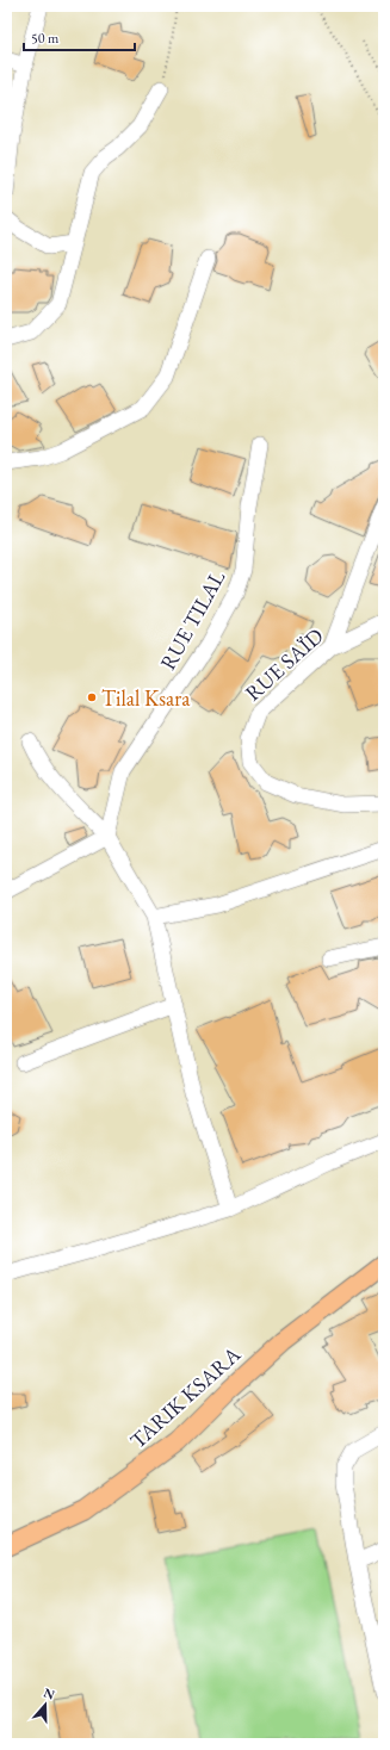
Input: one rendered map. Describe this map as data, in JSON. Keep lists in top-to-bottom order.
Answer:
{
  "streets": {
    "main road": ["TARIK KSARA"],
    "street": ["RUE TILAL", "RUE SAÏD"]
  },
  "places": ["Tilal Ksara"],
  "scale_bar": "50 m",
  "north": "top"
}
